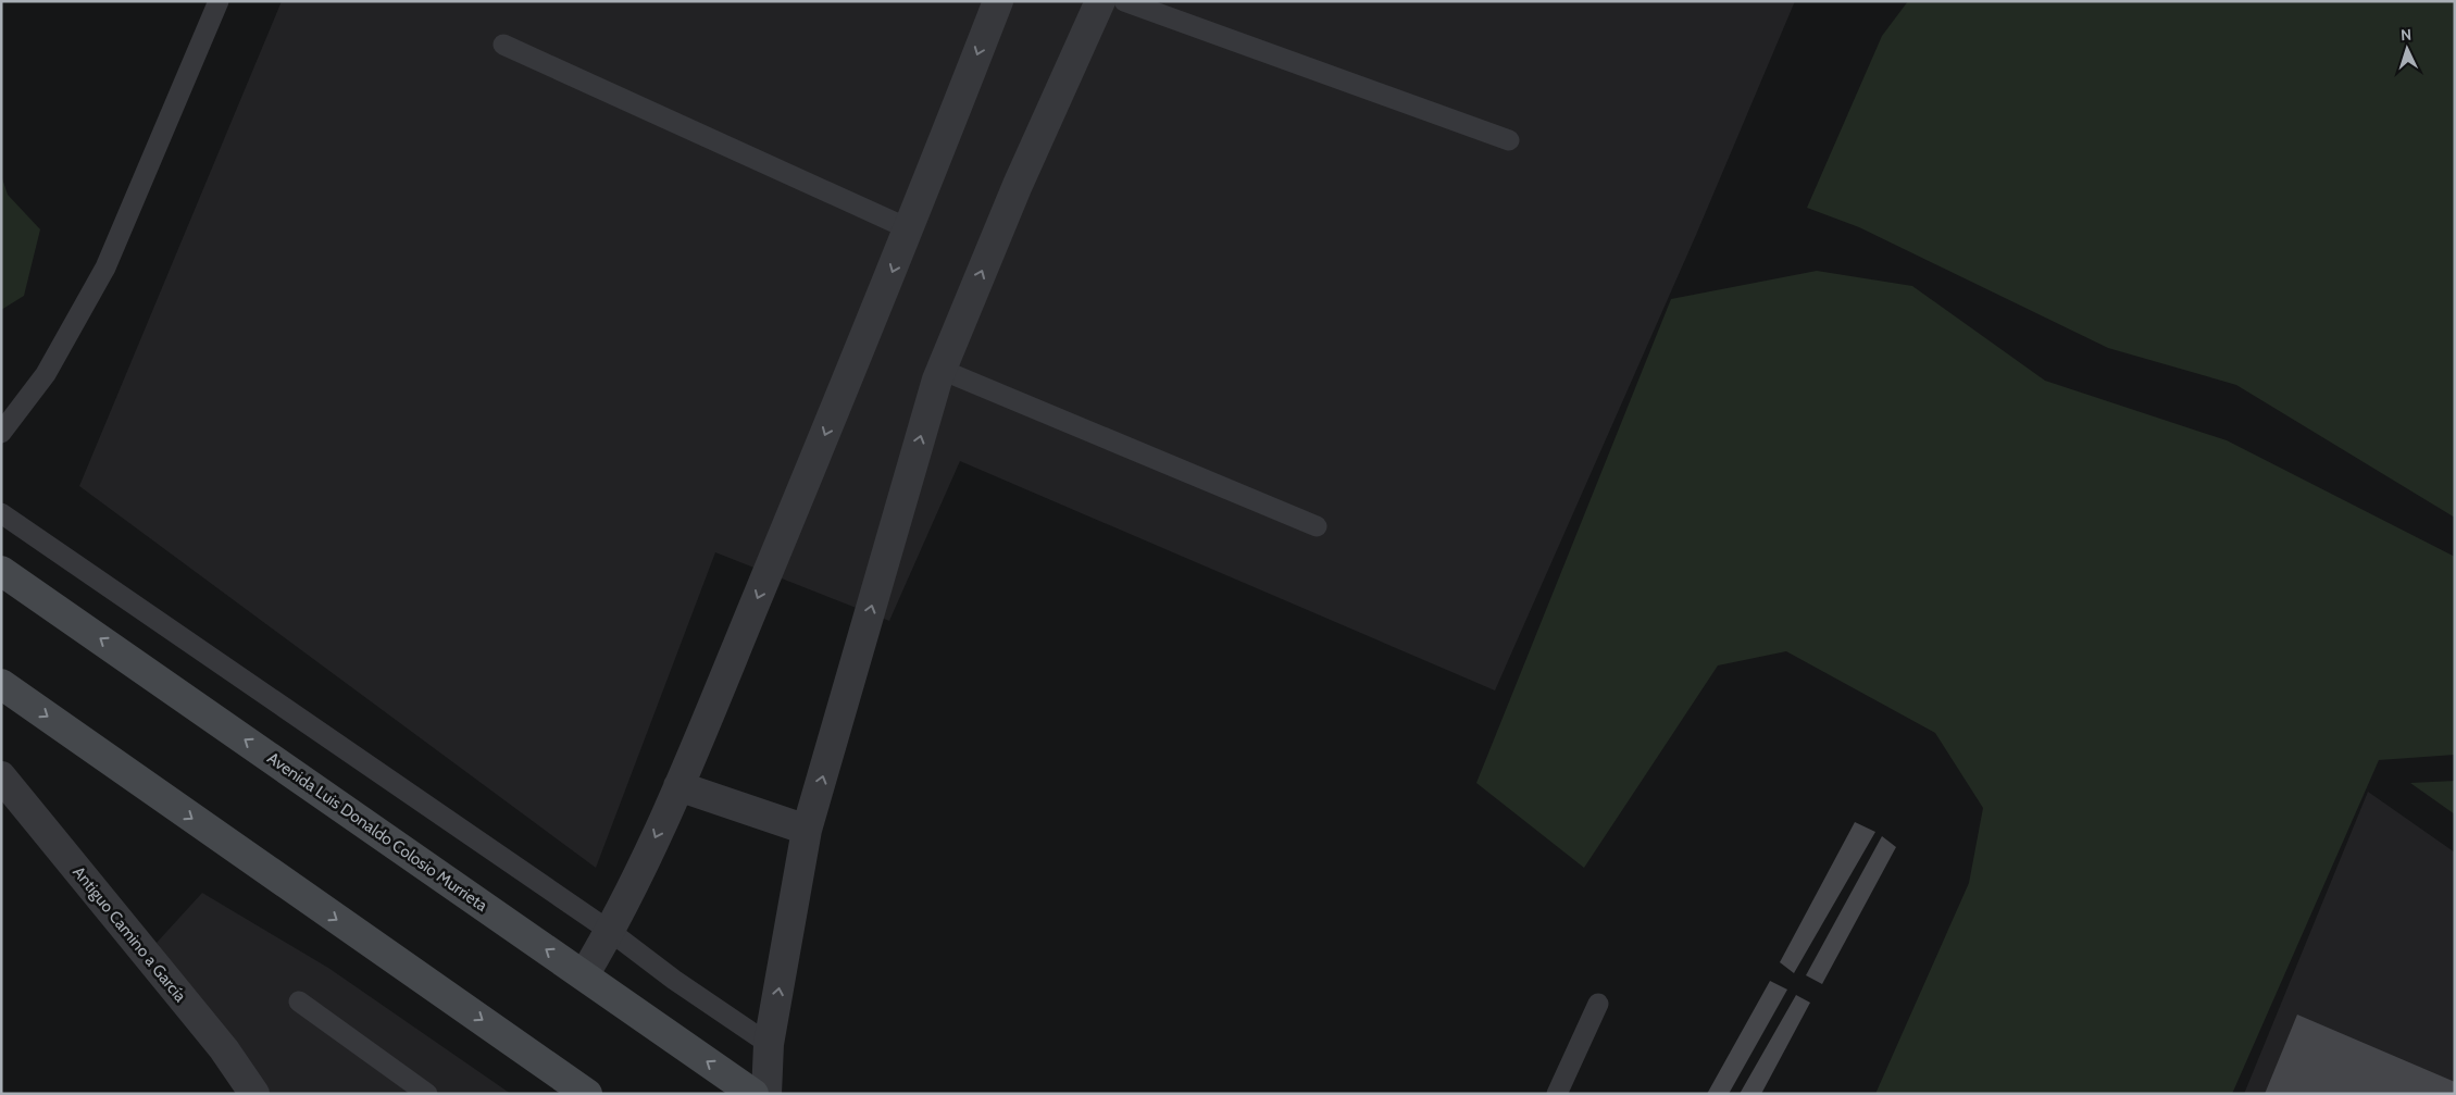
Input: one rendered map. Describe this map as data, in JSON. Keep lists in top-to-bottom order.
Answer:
{
  "streets": {
    "main road": ["Avenida Luis Donaldo Colosio Murrieta"],
    "street": ["Antiguo Camino a García"]
  },
  "north": "top"
}
